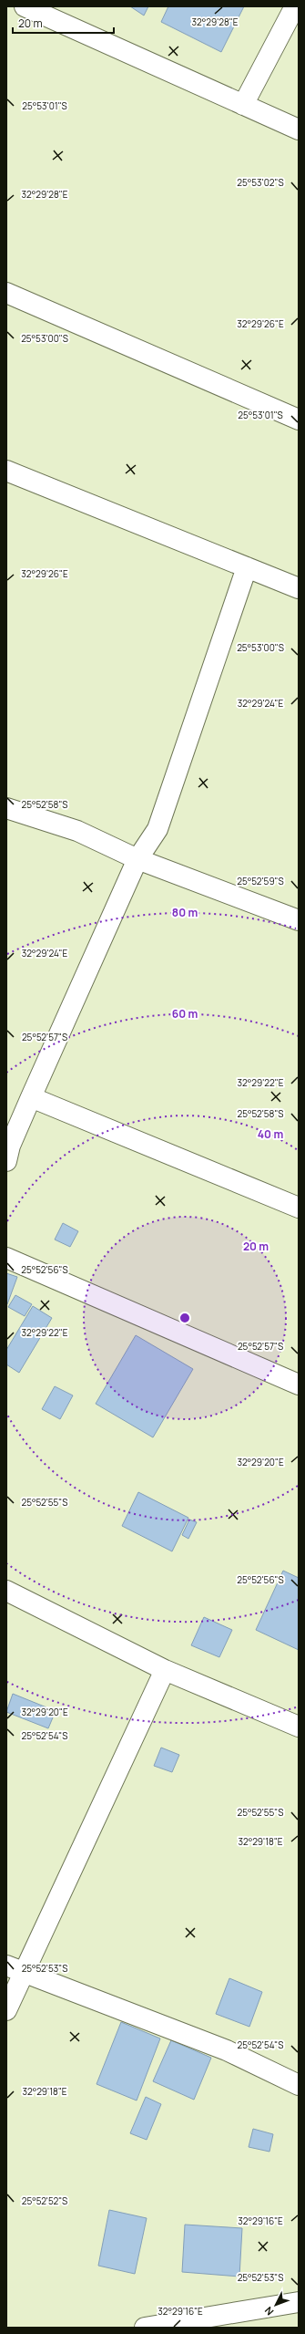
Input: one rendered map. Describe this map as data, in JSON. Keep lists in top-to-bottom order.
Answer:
{
  "scale_bar": "20 m",
  "north": "bottom left",
  "coordinates": [
    "32°29'28\"E",
    "25°53'01\"S",
    "25°53'02\"S",
    "32°29'26\"E",
    "25°53'00\"S",
    "32°29'24\"E",
    "25°52'58\"S",
    "25°52'59\"S",
    "25°52'57\"S",
    "32°29'22\"E",
    "25°52'56\"S",
    "32°29'20\"E",
    "25°52'55\"S",
    "25°52'54\"S",
    "32°29'18\"E",
    "25°52'53\"S",
    "25°52'52\"S",
    "32°29'16\"E"
  ],
  "rings": [
    "80 m",
    "60 m",
    "40 m",
    "20 m"
  ]
}
